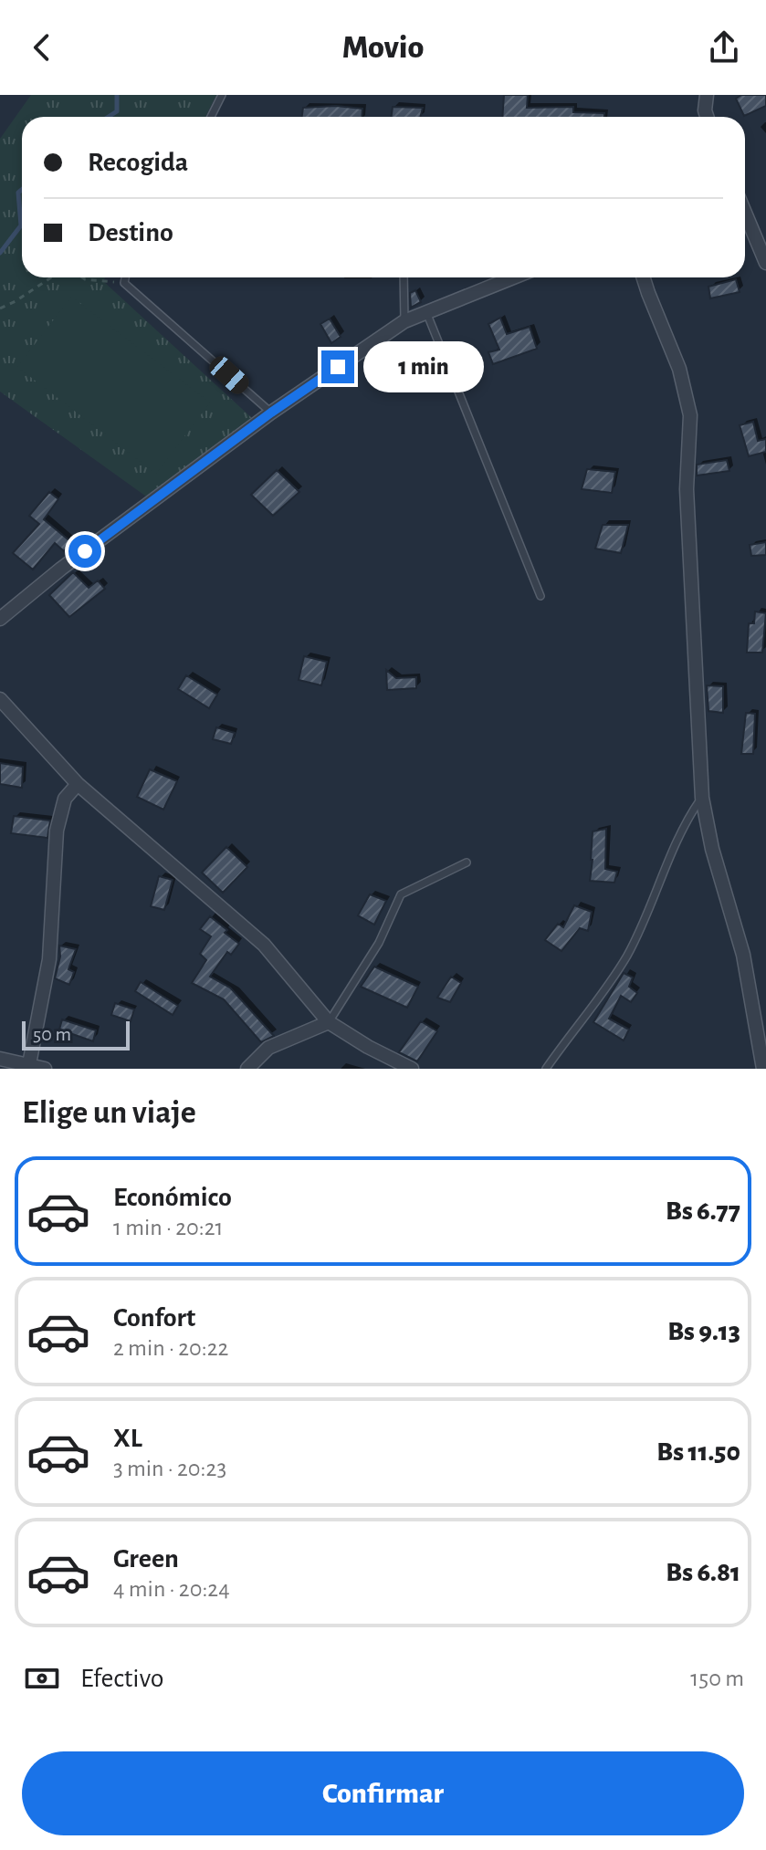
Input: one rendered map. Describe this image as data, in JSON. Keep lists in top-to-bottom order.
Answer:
{
  "scale_bar": "50 m",
  "page": {
    "header": "Movio",
    "banner": ["Recogida", "Destino"],
    "bubble": "1 min",
    "scale": "50 m",
    "heading": "Elige un viaje",
    "list": [
      {
        "name": "Económico",
        "note": "1 min · 20:21",
        "value": "Bs 6.77"
      },
      {
        "name": "Confort",
        "note": "2 min · 20:22",
        "value": "Bs 9.13"
      },
      {
        "name": "XL",
        "note": "3 min · 20:23",
        "value": "Bs 11.50"
      },
      {
        "name": "Green",
        "note": "4 min · 20:24",
        "value": "Bs 6.81"
      }
    ],
    "pay": ["Efectivo", "150 m"],
    "buttons": "Confirmar"
  }
}
